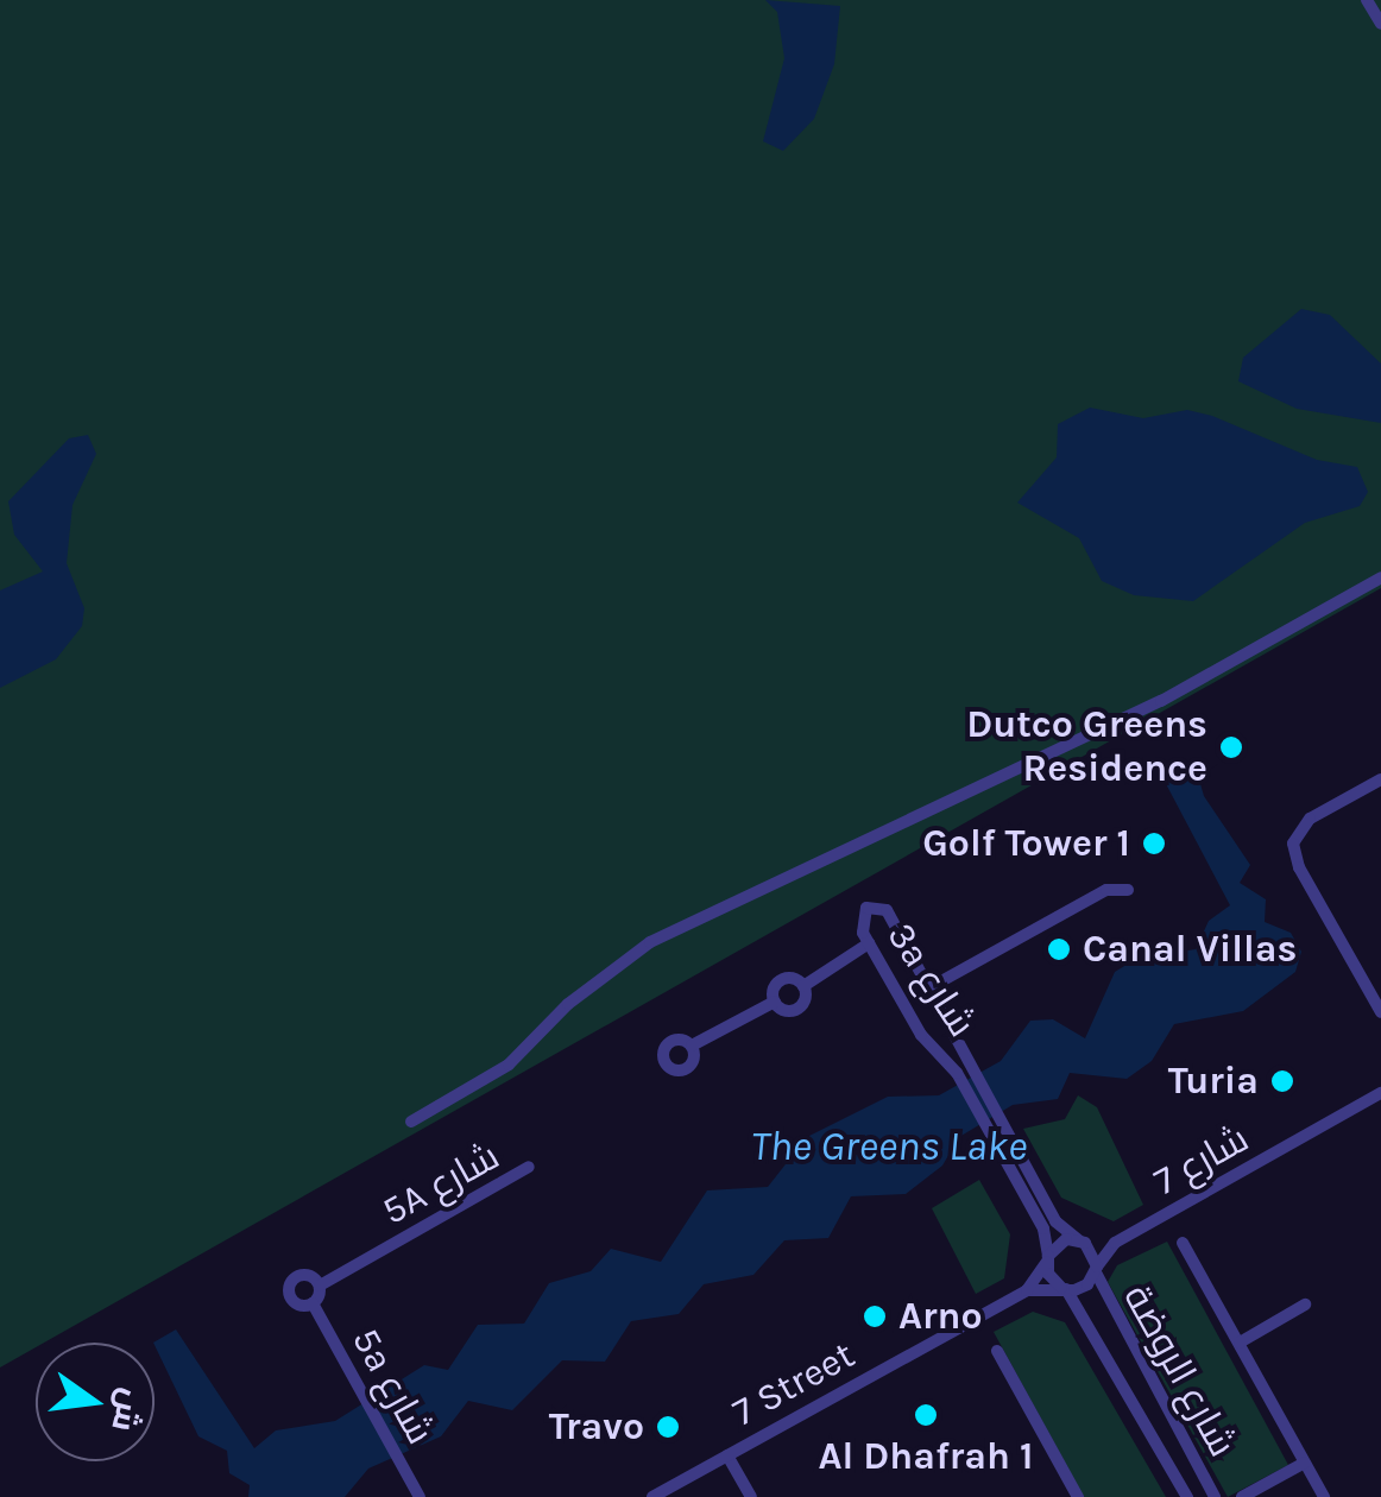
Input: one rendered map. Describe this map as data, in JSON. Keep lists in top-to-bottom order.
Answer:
{
  "streets": {
    "street": [
      "3a شارع",
      "شارع 7",
      "5A شارع",
      "شارع الروضة",
      "7 Street",
      "5a شارع"
    ]
  },
  "crossings": [
    ["3a شارع", "شارع 7"],
    ["3a شارع", "شارع الروضة"],
    ["شارع 7", "شارع الروضة"],
    ["5A شارع", "5a شارع"]
  ],
  "water": ["The Greens Lake"],
  "places": [
    "Dutco Greens Residence",
    "Golf Tower 1",
    "Canal Villas",
    "Turia",
    "Arno",
    "Al Dhafrah 1",
    "Travo"
  ],
  "north": "right"
}
